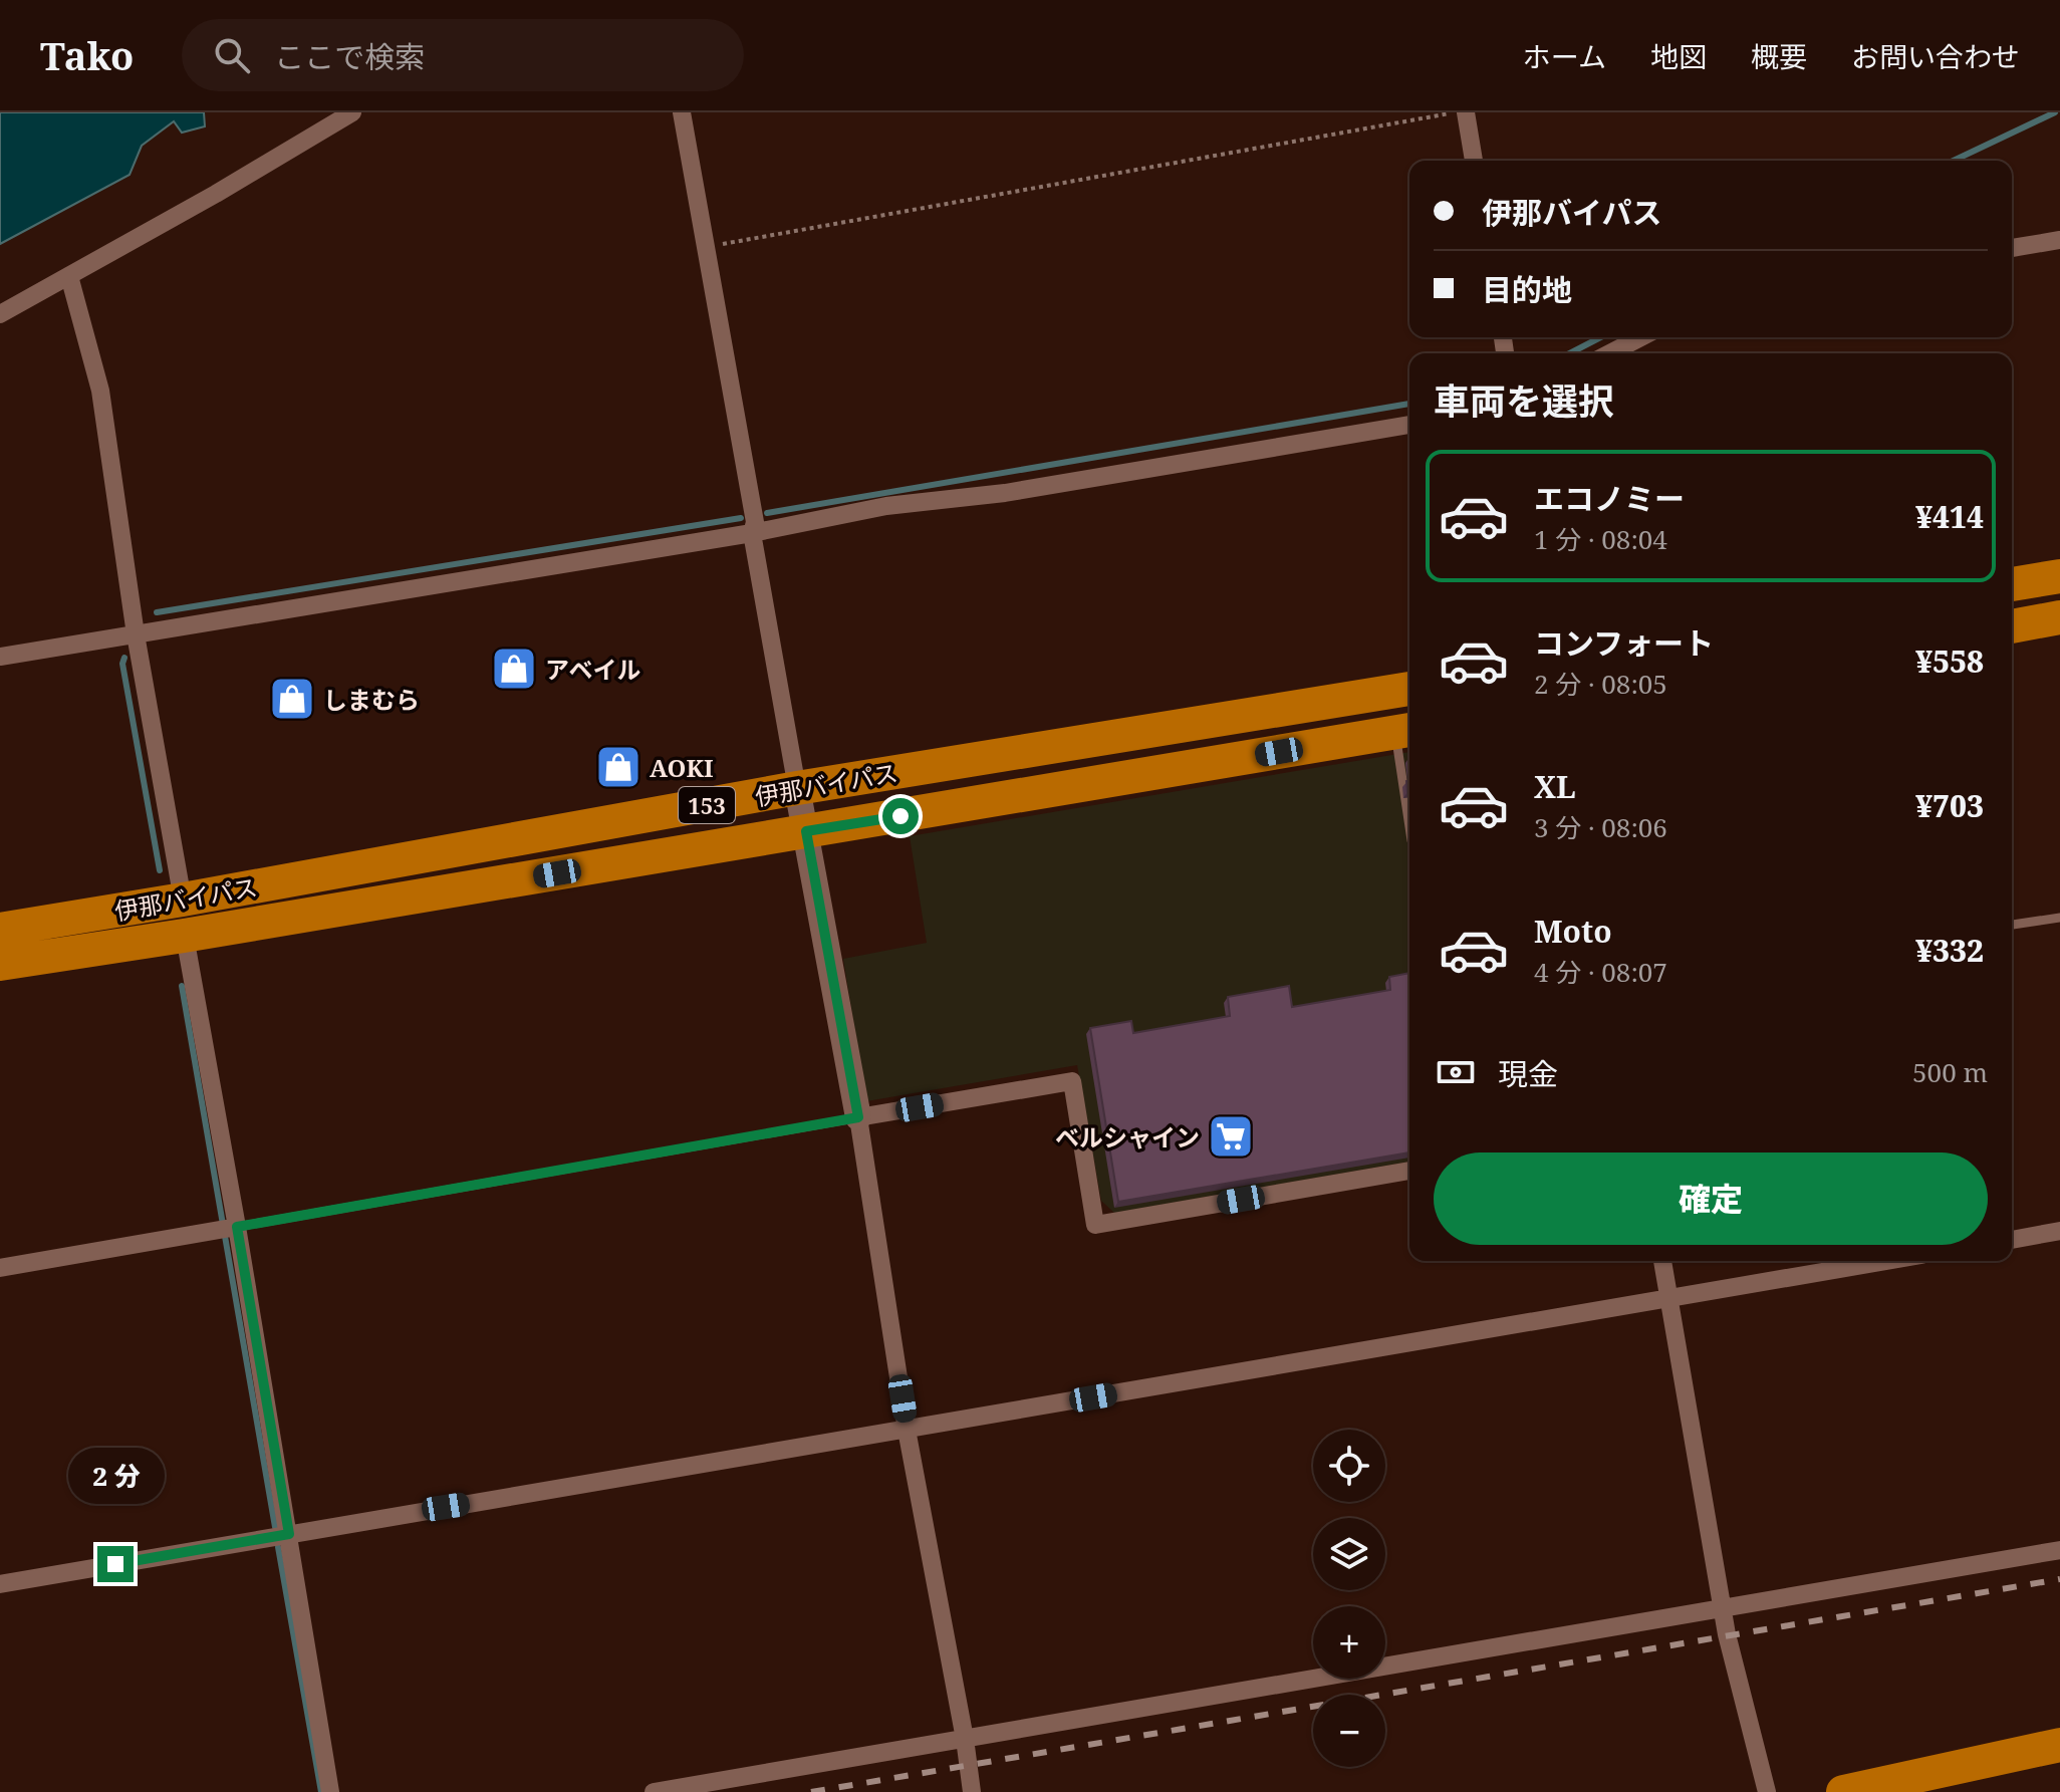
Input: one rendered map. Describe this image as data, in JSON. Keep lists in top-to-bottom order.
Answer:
{
  "streets": {
    "highway": ["伊那バイパス", "153"]
  },
  "places": {
    "shop": ["アベイル", "しまむら", "AOKI"],
    "supermarket": ["ベルシャイン"]
  },
  "page": {
    "header": "Tako",
    "search": "ここで検索",
    "nav": [
      "ホーム",
      "地図",
      "概要",
      "お問い合わせ"
    ],
    "banner": ["伊那バイパス", "目的地"],
    "heading": "車両を選択",
    "list": [
      {
        "name": "エコノミー",
        "note": "1 分 · 08:04",
        "value": "¥414"
      },
      {
        "name": "コンフォート",
        "note": "2 分 · 08:05",
        "value": "¥558"
      },
      {
        "name": "XL",
        "note": "3 分 · 08:06",
        "value": "¥703"
      },
      {
        "name": "Moto",
        "note": "4 分 · 08:07",
        "value": "¥332"
      }
    ],
    "pay": ["現金", "500 m"],
    "buttons": "確定",
    "map_buttons": ["+", "−"],
    "bubble": "2 分"
  }
}
